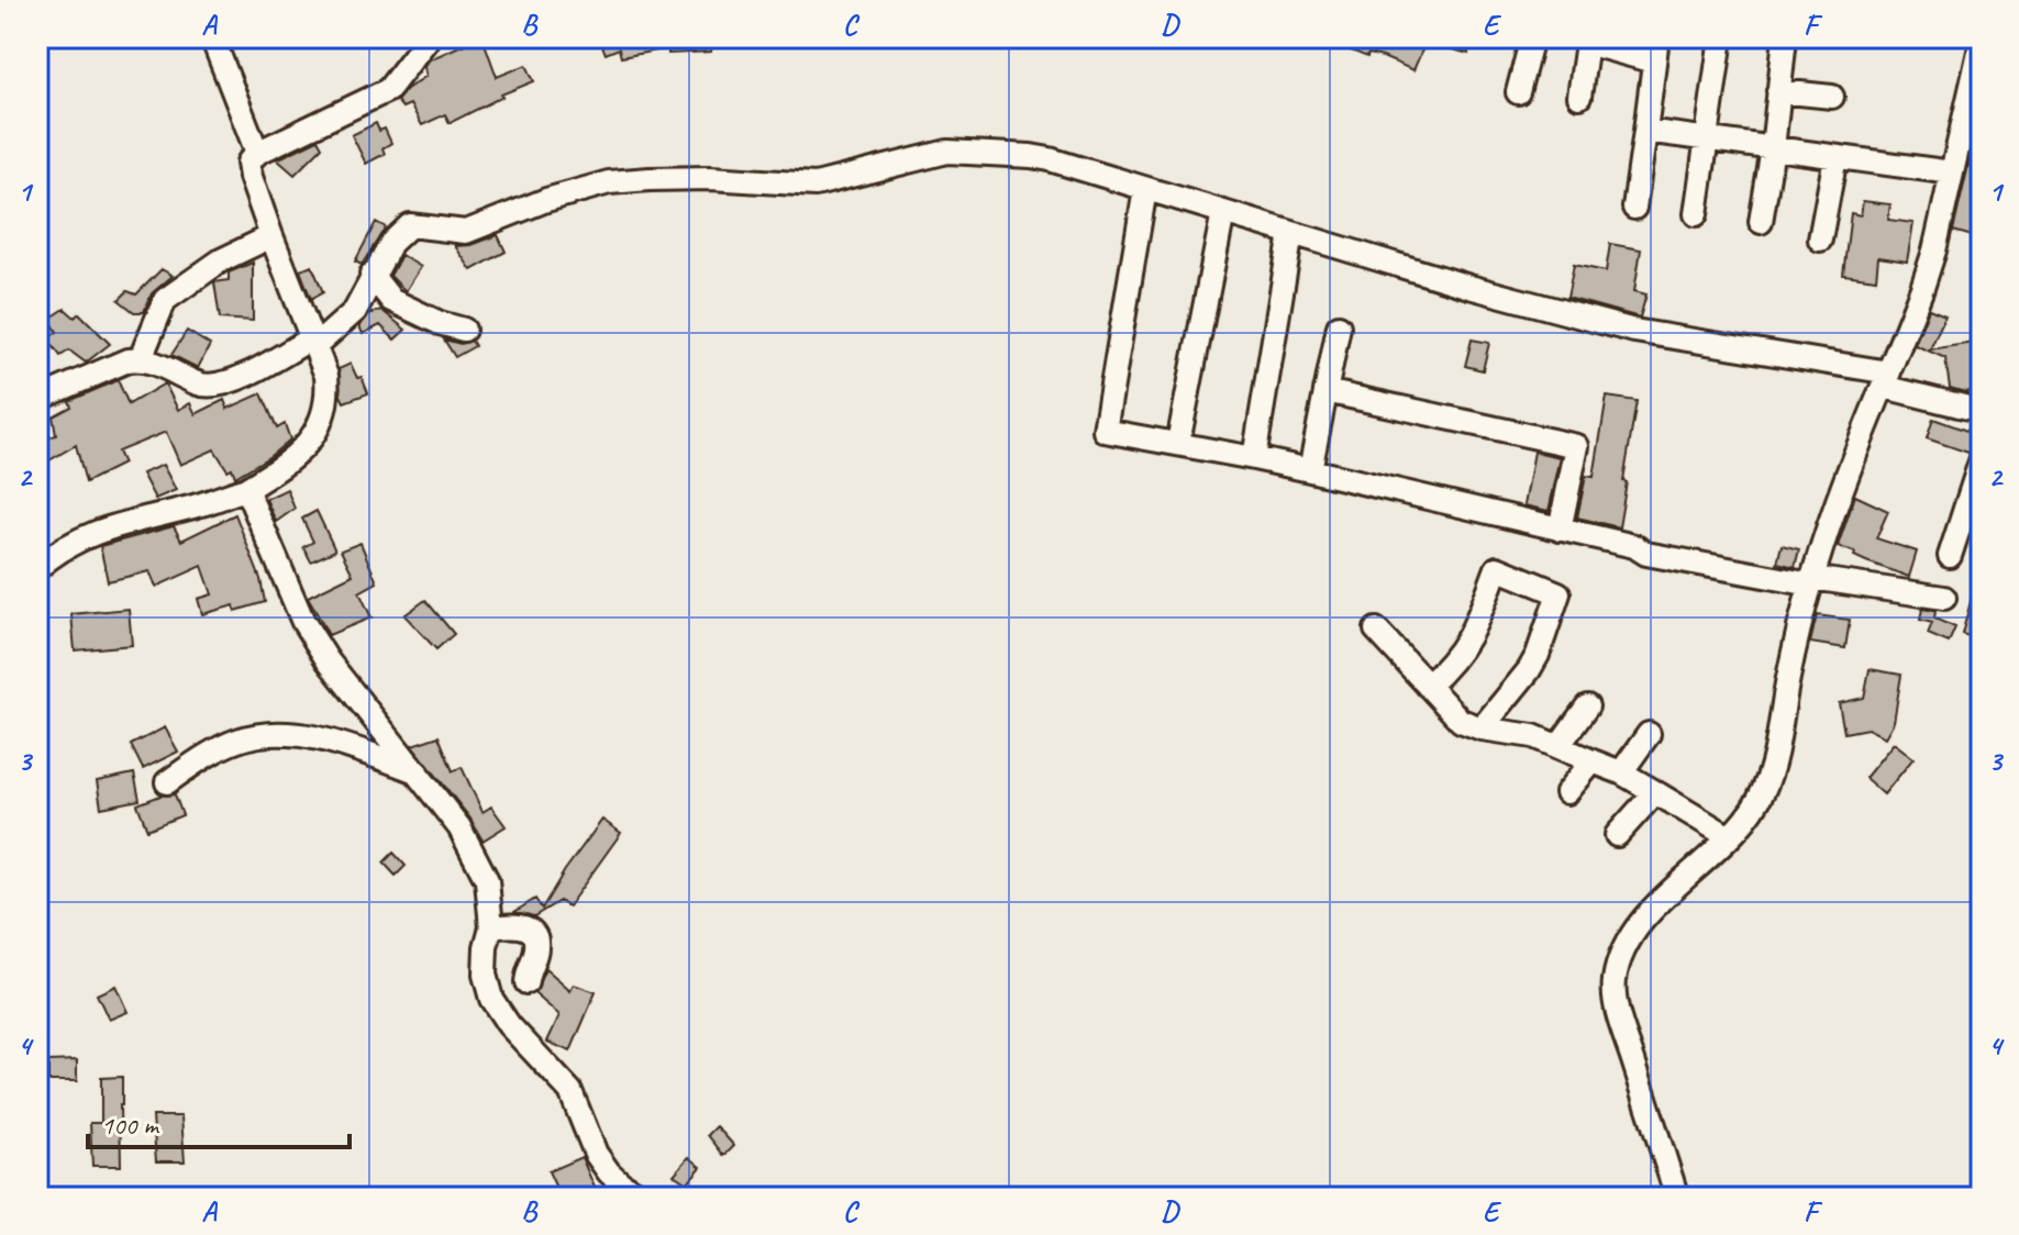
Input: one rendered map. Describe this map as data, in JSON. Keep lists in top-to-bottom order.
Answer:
{
  "scale_bar": "100 m",
  "grid": {
    "columns": [
      "A",
      "B",
      "C",
      "D",
      "E",
      "F"
    ],
    "rows": [
      "1",
      "2",
      "3",
      "4"
    ]
  }
}
